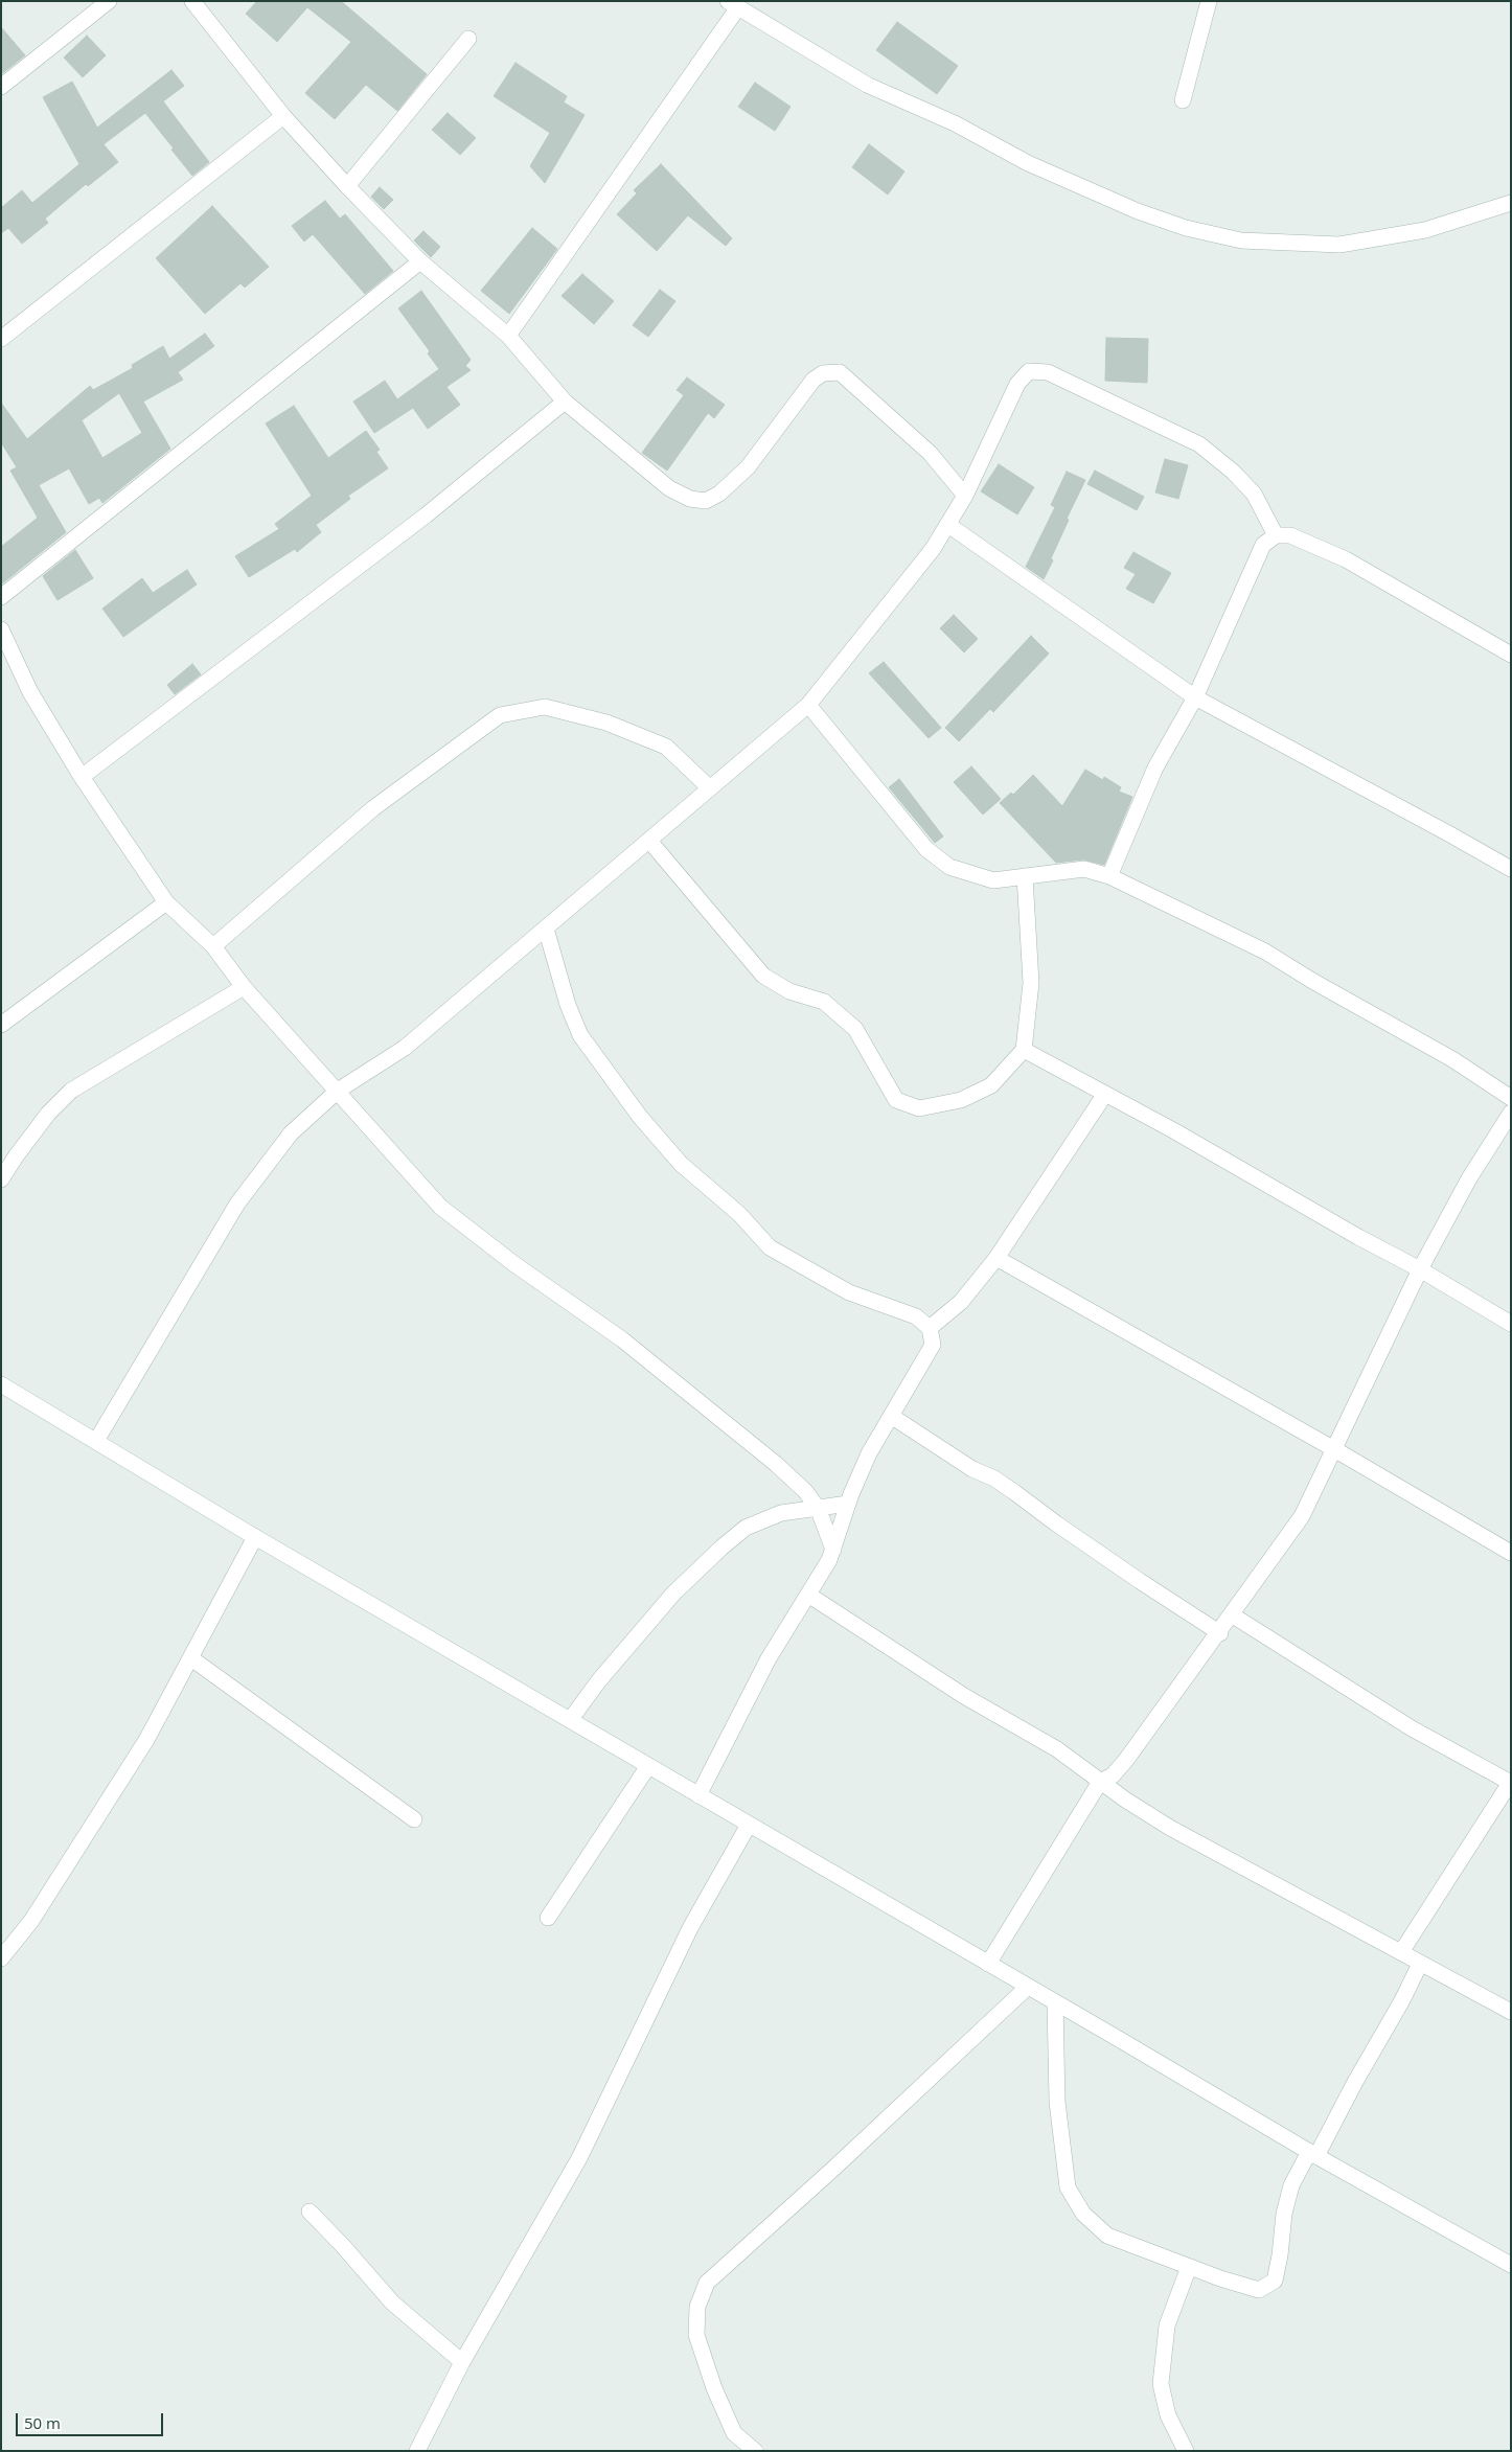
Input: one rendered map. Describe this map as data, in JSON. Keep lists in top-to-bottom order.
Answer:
{
  "scale_bar": "50 m"
}
